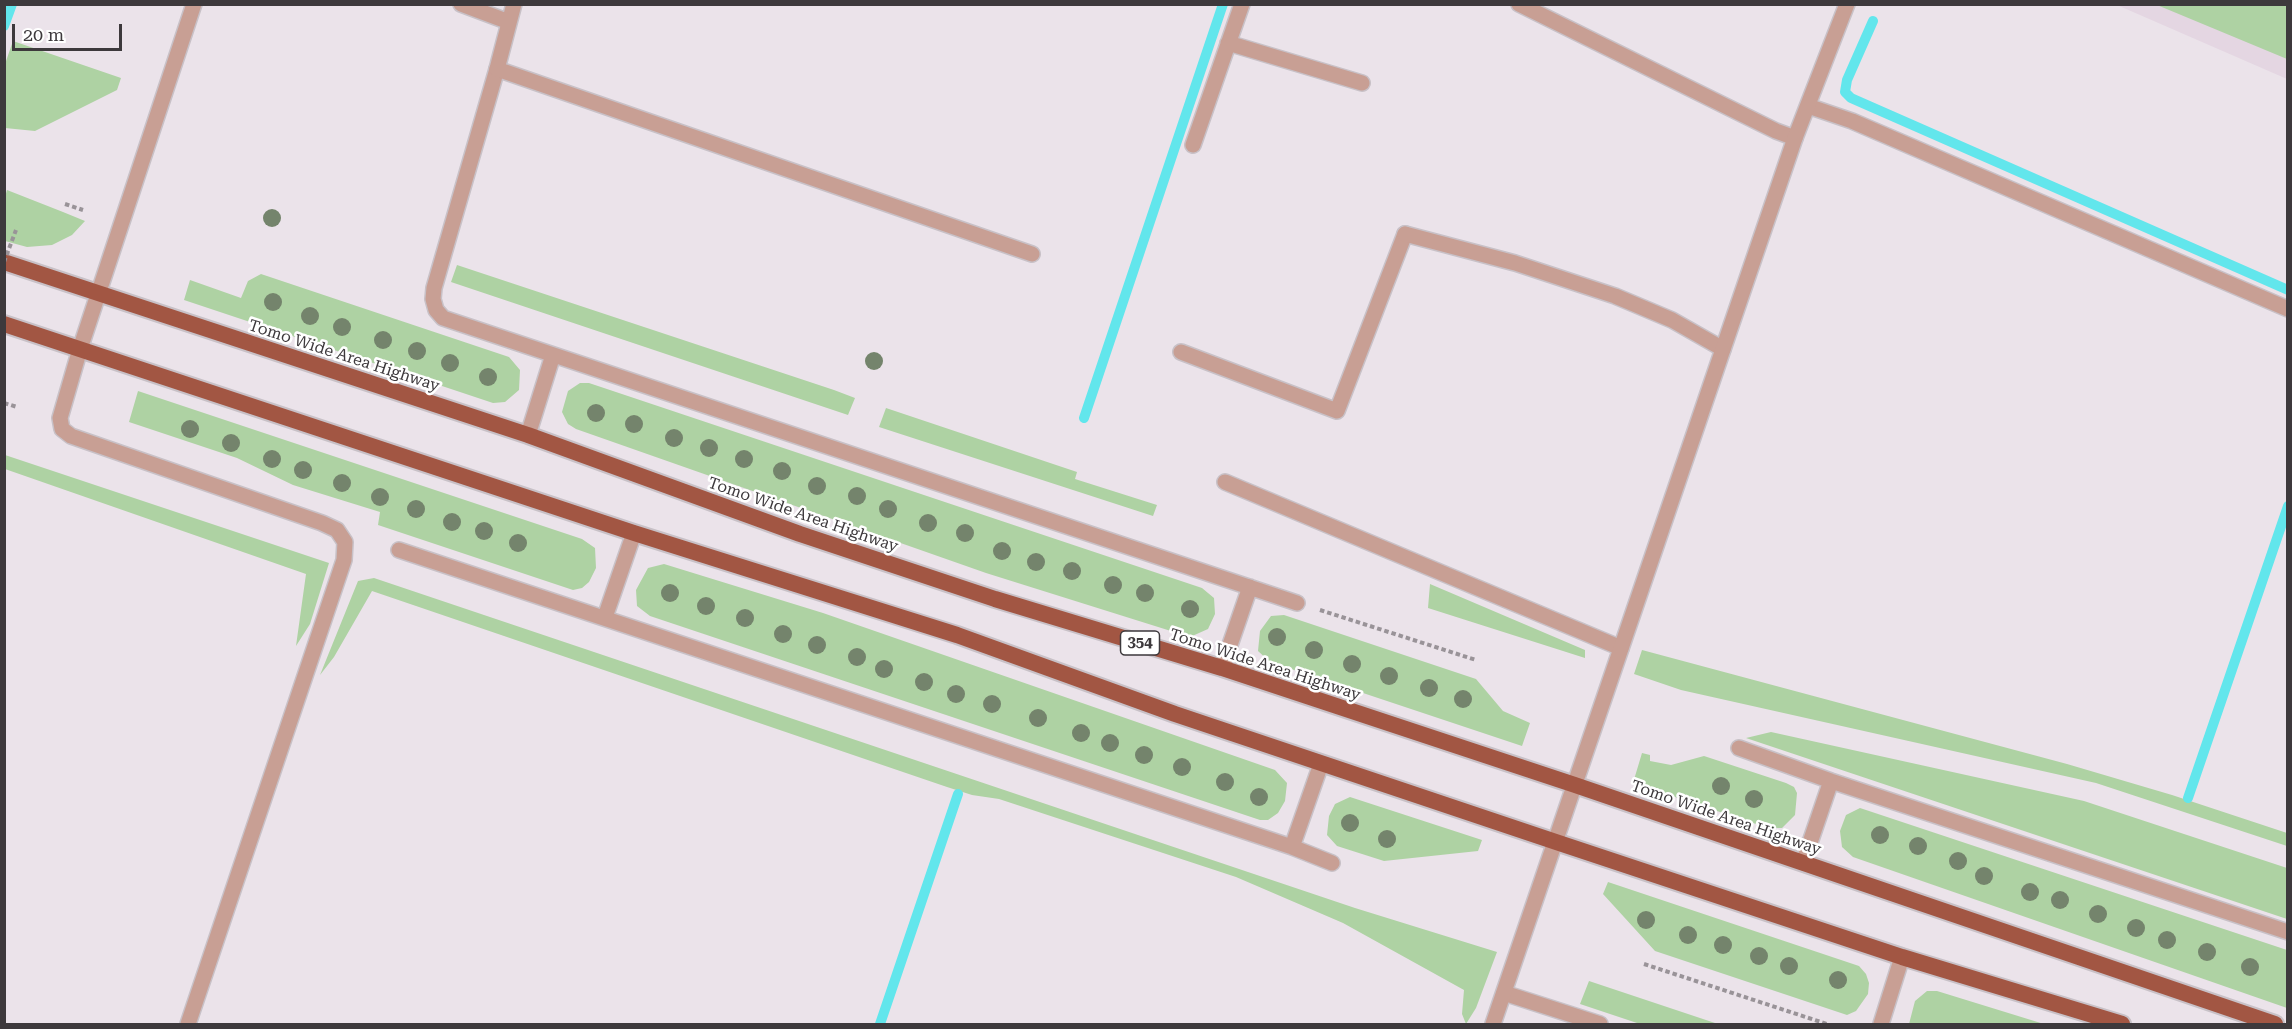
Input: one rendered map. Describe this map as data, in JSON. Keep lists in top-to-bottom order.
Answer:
{
  "streets": {
    "highway": ["Tomo Wide Area Highway", "354"]
  },
  "scale_bar": "20 m"
}
